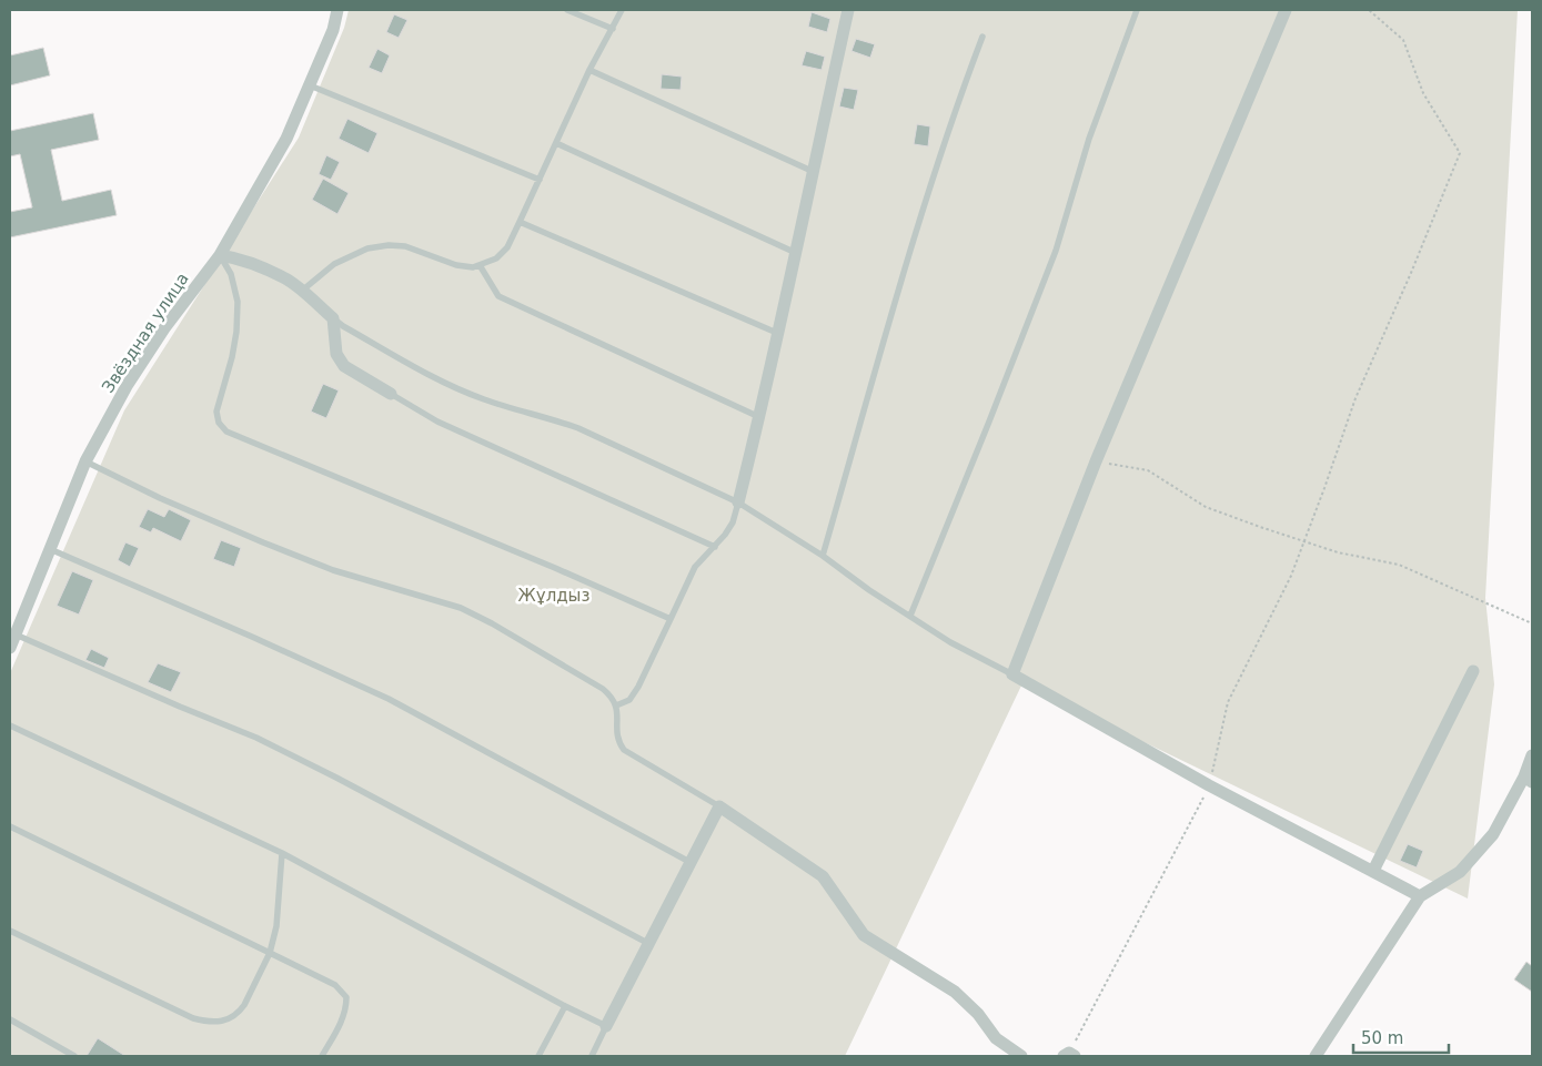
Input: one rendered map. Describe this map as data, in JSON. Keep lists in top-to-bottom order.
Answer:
{
  "streets": {
    "street": ["Звёздная улица"]
  },
  "parks": ["Жұлдыз"],
  "scale_bar": "50 m"
}
